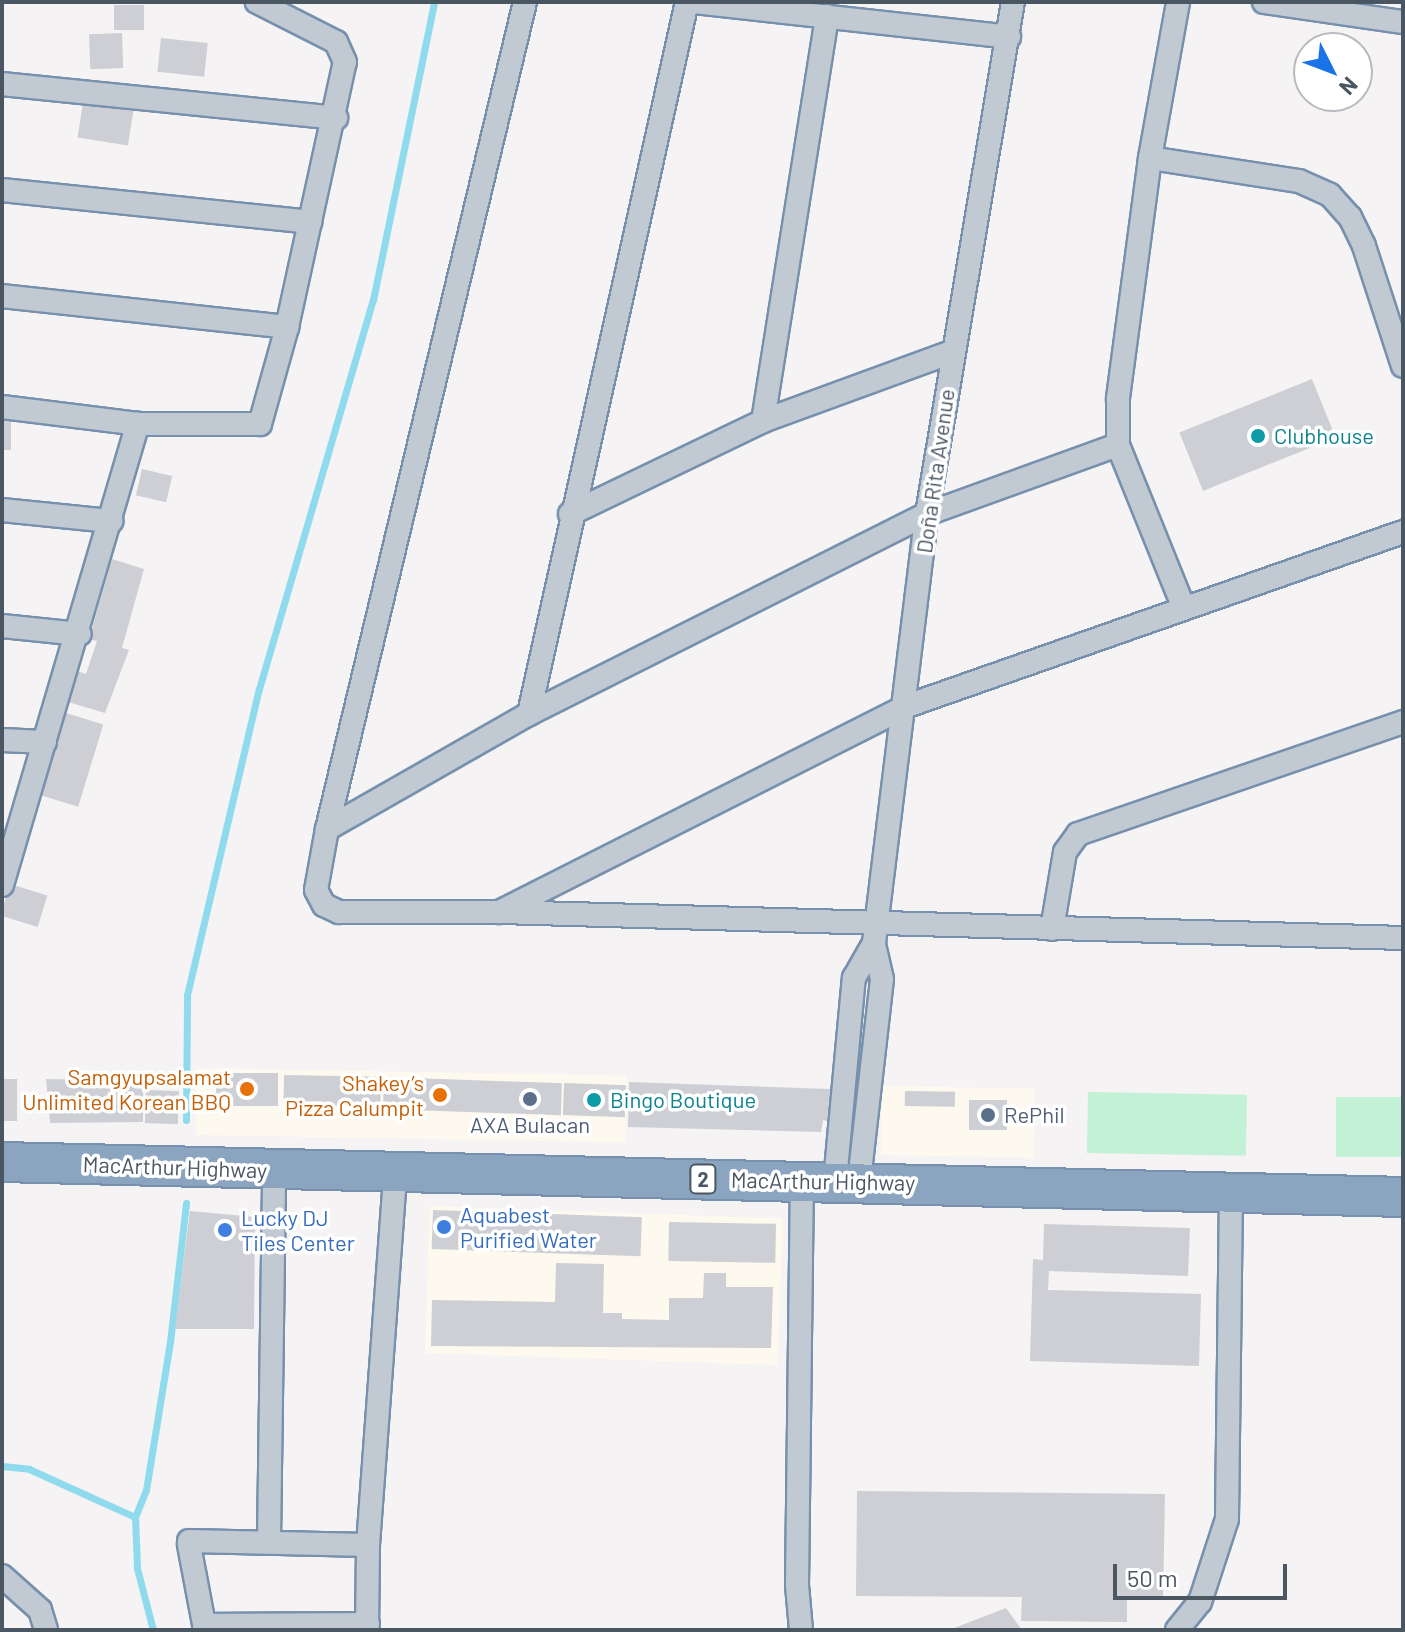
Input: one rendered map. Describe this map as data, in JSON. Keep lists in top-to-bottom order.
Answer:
{
  "streets": {
    "highway": ["MacArthur Highway", "2"],
    "street": ["Doña Rita Avenue"]
  },
  "crossings": [
    ["Doña Rita Avenue", "MacArthur Highway"]
  ],
  "places": [
    "Clubhouse",
    "Samgyupsalamat Unlimited Korean BBQ",
    "Shakey’s Pizza Calumpit",
    "AXA Bulacan",
    "Bingo Boutique",
    "RePhil",
    "Aquabest Purified Water",
    "Lucky DJ Tiles Center"
  ],
  "scale_bar": "50 m",
  "north": "bottom right"
}
